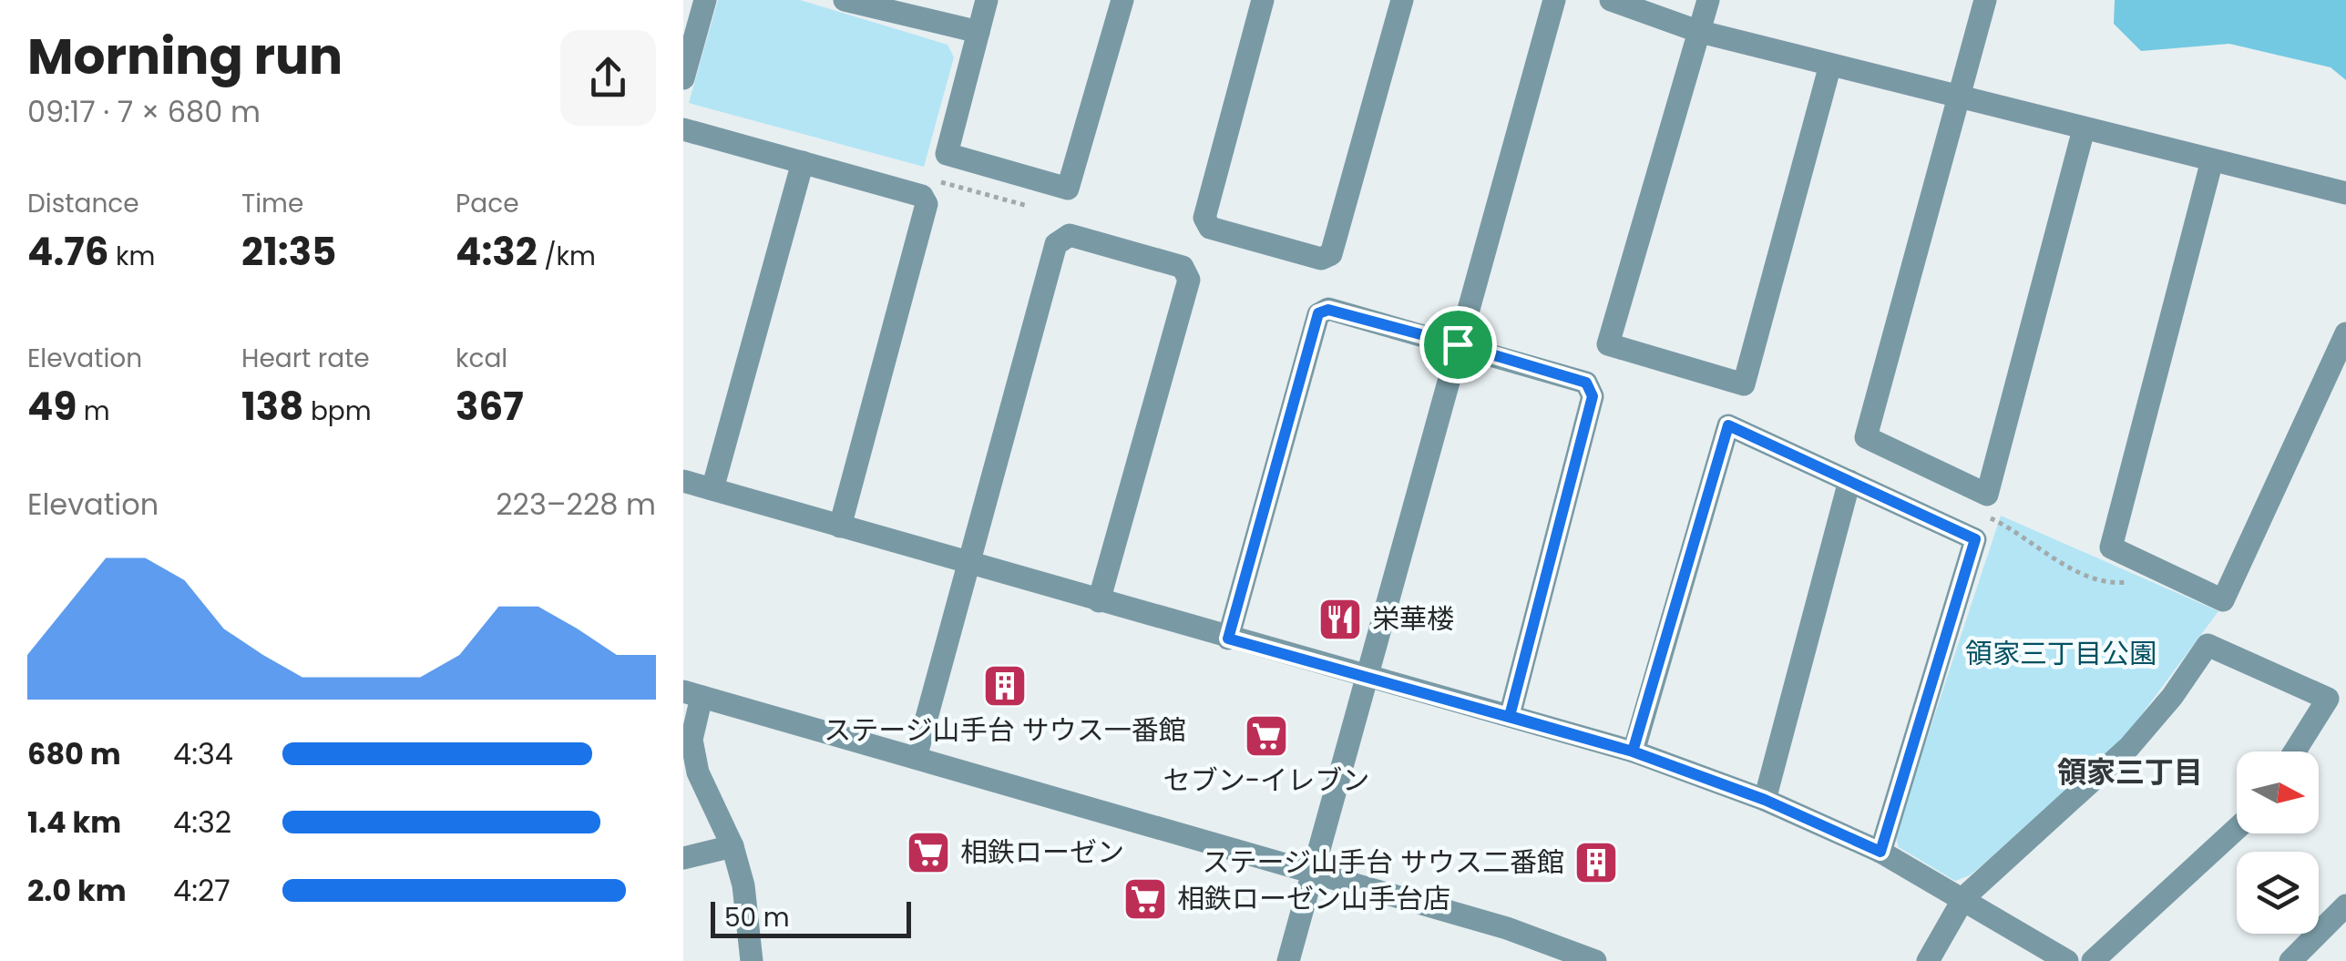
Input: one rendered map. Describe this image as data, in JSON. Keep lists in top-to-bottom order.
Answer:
{
  "districts": ["領家三丁目"],
  "parks": ["領家三丁目公園"],
  "places": {
    "restaurant": ["栄華楼"],
    "building": ["ステージ山手台 サウス一番館", "ステージ山手台 サウス二番館"],
    "supermarket": ["セブン-イレブン", "相鉄ローゼン", "相鉄ローゼン山手台店"]
  },
  "scale_bar": "50 m",
  "north": "right",
  "page": {
    "heading": ["Morning run", "09:17 · 7 × 680 m"],
    "stats": [
      ["Distance", "4.76 km"],
      ["Time", "21:35"],
      ["Pace", "4:32 /km"],
      ["Elevation", "49 m"],
      ["Heart rate", "138 bpm"],
      ["kcal", "367"]
    ],
    "chart": ["Elevation", "223–228 m"],
    "list": [
      {
        "name": "680 m",
        "note": "4:34"
      },
      {
        "name": "1.4 km",
        "note": "4:32"
      },
      {
        "name": "2.0 km",
        "note": "4:27"
      }
    ],
    "scale": "50 m"
  }
}
